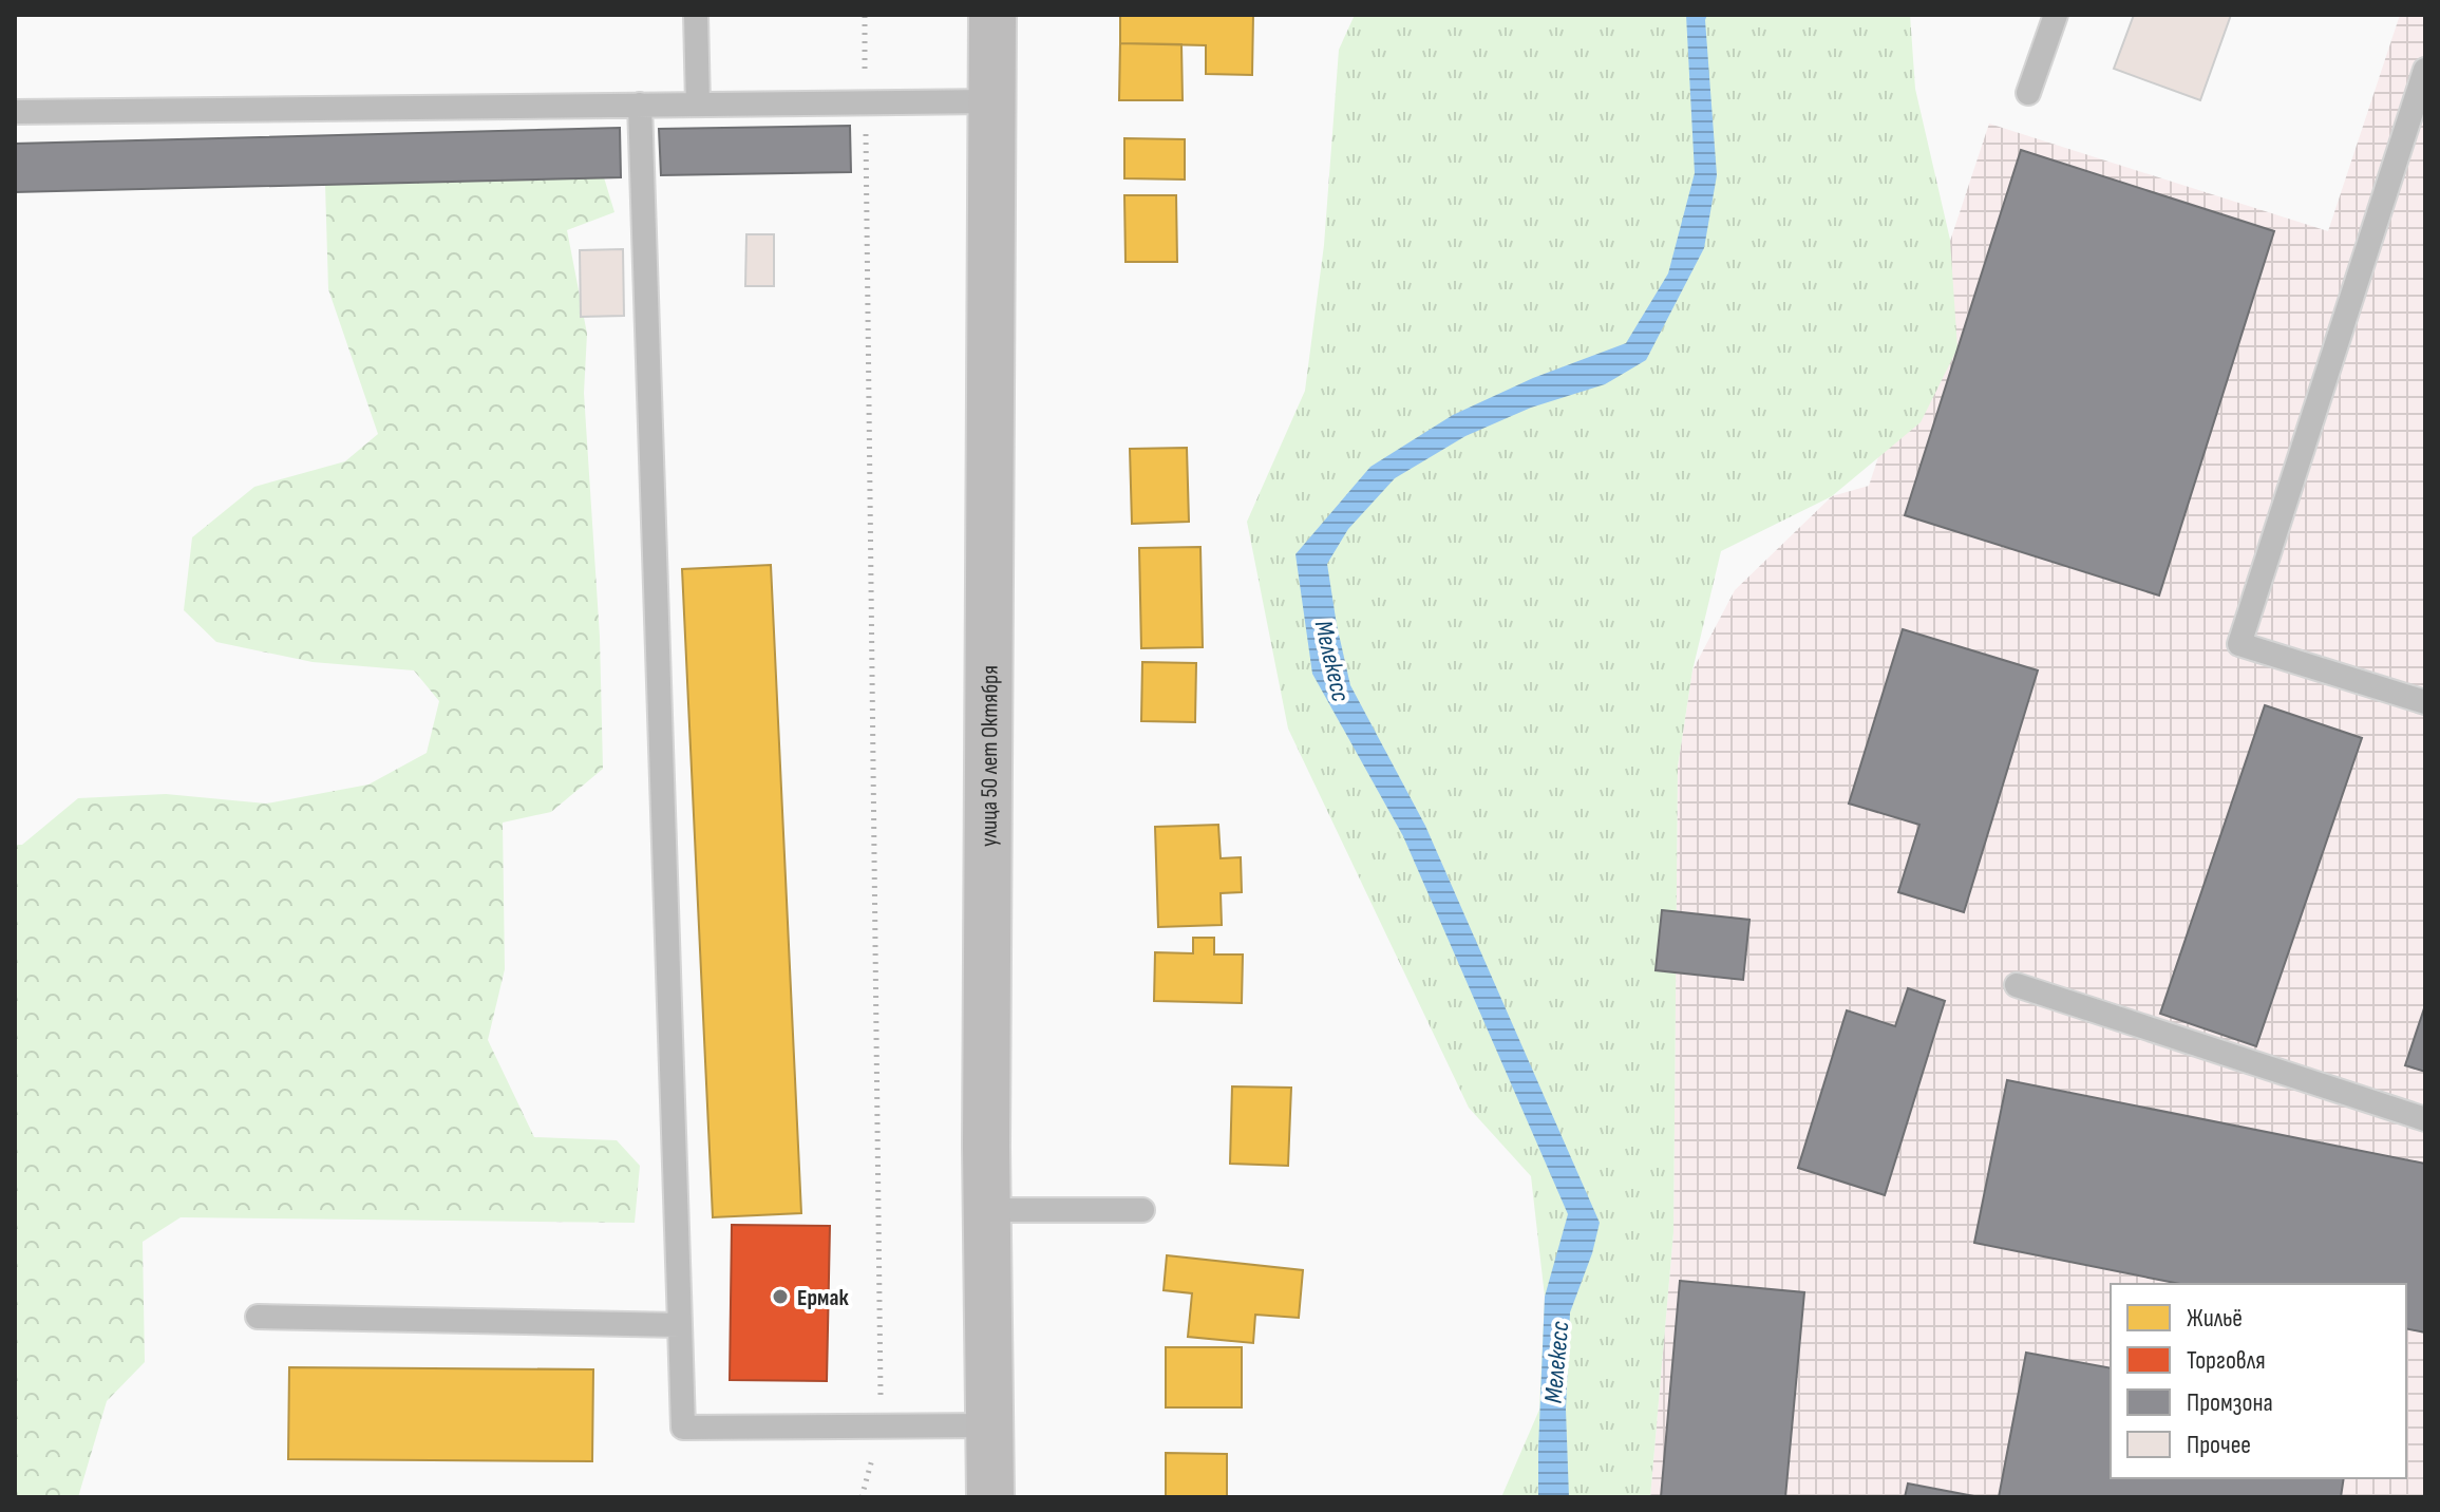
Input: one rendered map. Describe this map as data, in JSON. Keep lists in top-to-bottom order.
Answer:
{
  "streets": {
    "main road": ["улица 50 лет Октября"]
  },
  "water": ["Мелекесс"],
  "places": ["Ермак"],
  "legend": [
    "Жильё",
    "Торговля",
    "Промзона",
    "Прочее"
  ]
}
